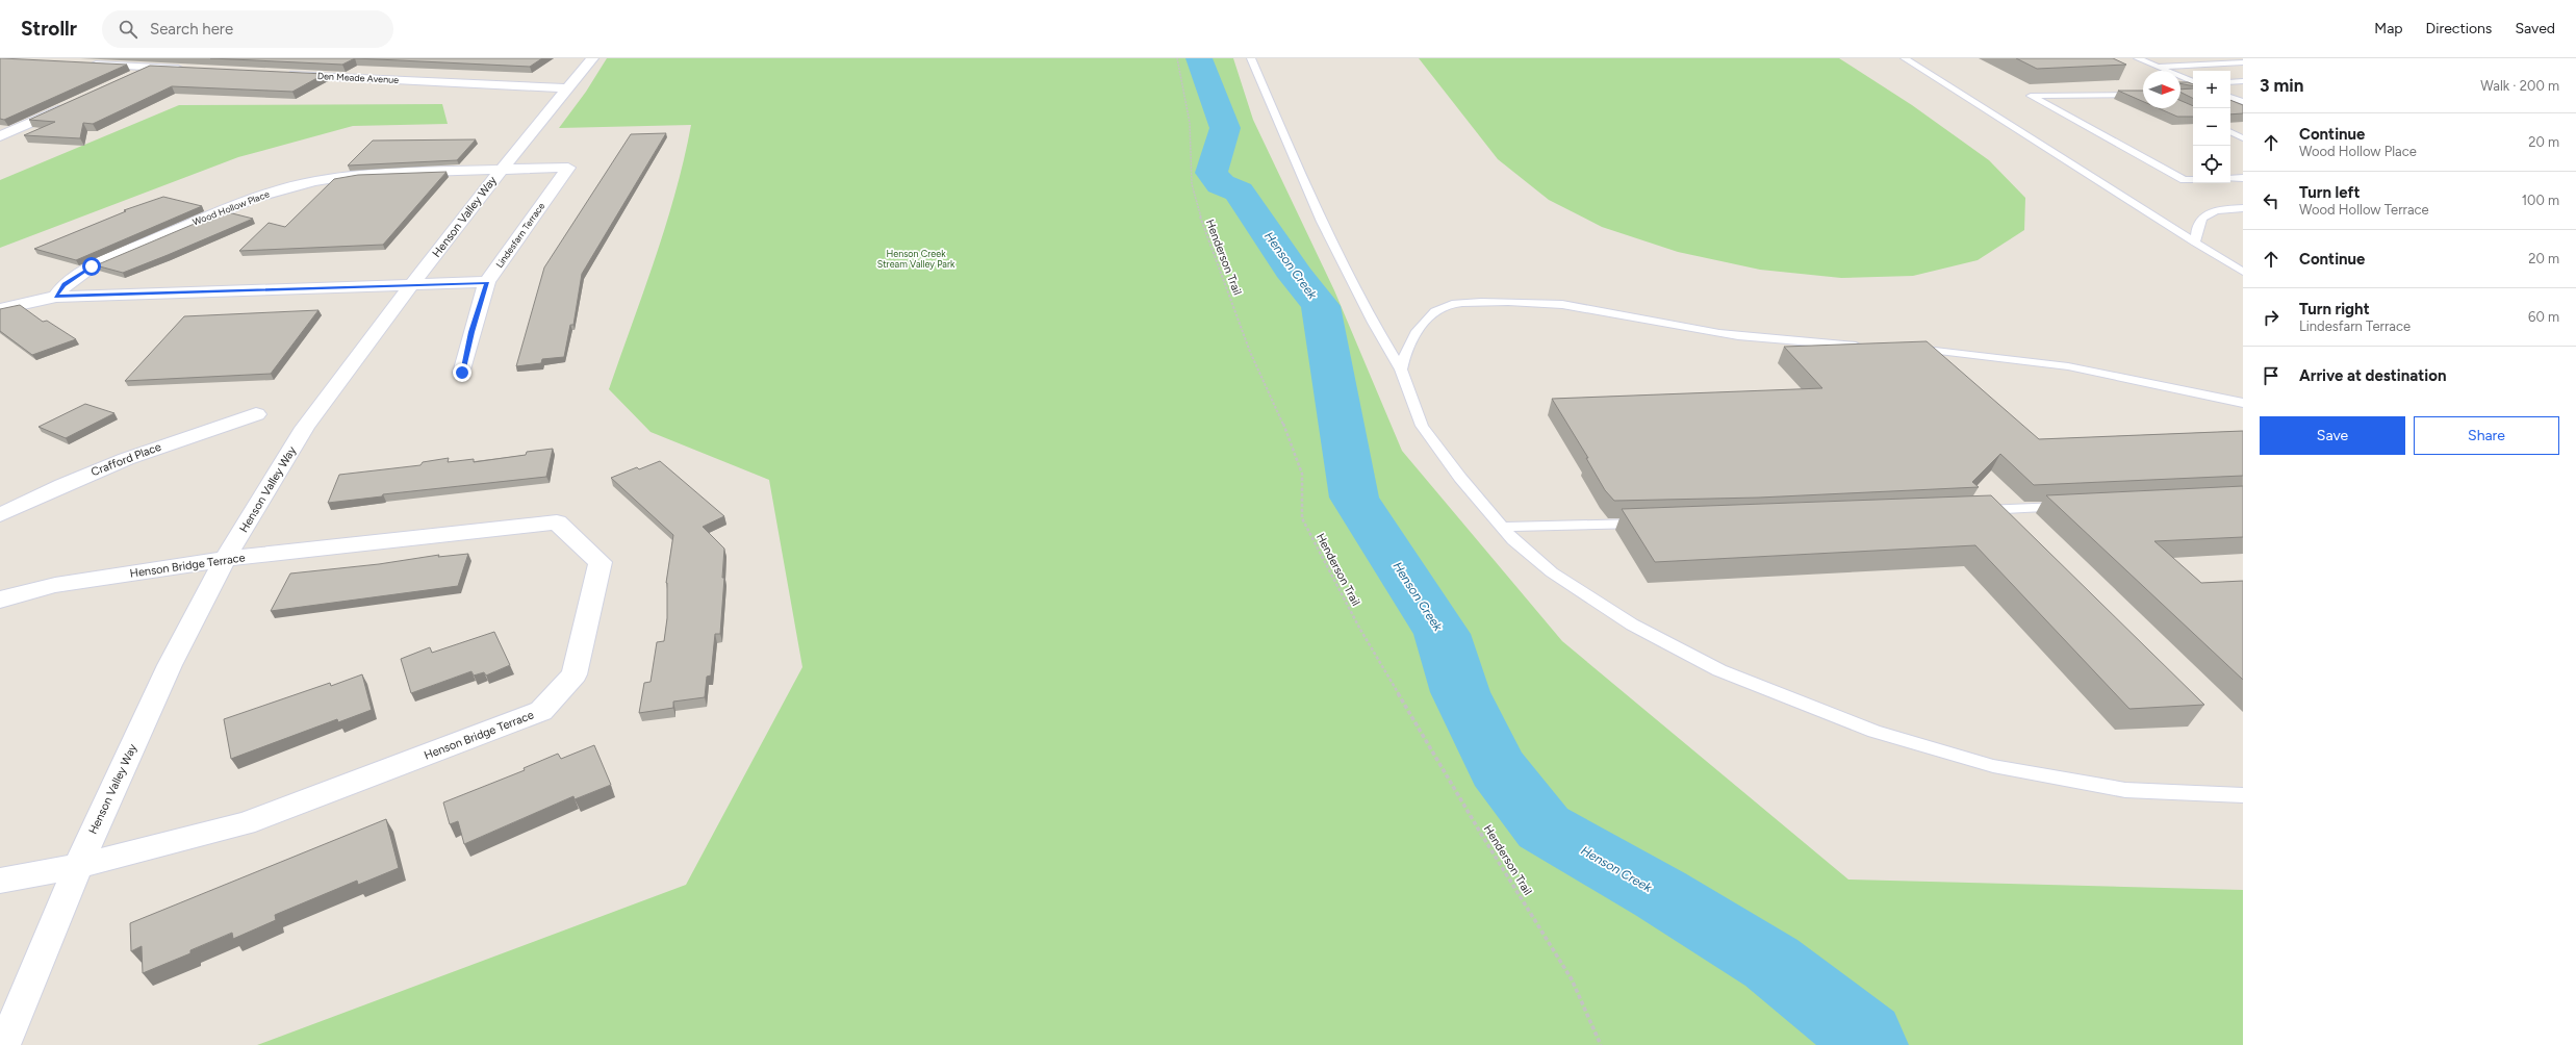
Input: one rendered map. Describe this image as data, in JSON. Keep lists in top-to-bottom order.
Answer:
{
  "streets": {
    "street": [
      "Den Meade Avenue",
      "Wood Hollow Place",
      "Henson Valley Way",
      "Lindesfarn Terrace",
      "Crafford Place",
      "Henson Bridge Terrace"
    ],
    "path": ["Henderson Trail"]
  },
  "crossings": [
    ["Den Meade Avenue", "Henson Valley Way"],
    ["Wood Hollow Place", "Henson Valley Way"],
    ["Wood Hollow Place", "Lindesfarn Terrace"],
    ["Henson Valley Way", "Lindesfarn Terrace"],
    ["Henson Valley Way", "Henson Bridge Terrace"]
  ],
  "water": ["Henson Creek"],
  "parks": ["Henson Creek Stream Valley Park"],
  "north": "right",
  "page": {
    "header": "Strollr",
    "search": "Search here",
    "nav": ["Map", "Directions", "Saved"],
    "heading": ["3 min", "Walk · 200 m"],
    "map_buttons": ["+", "−"],
    "list": [
      ["Continue", "Wood Hollow Place", "20 m"],
      ["Turn left", "Wood Hollow Terrace", "100 m"],
      ["Continue", "20 m"],
      ["Turn right", "Lindesfarn Terrace", "60 m"],
      "Arrive at destination"
    ],
    "buttons": ["Save", "Share"]
  }
}
